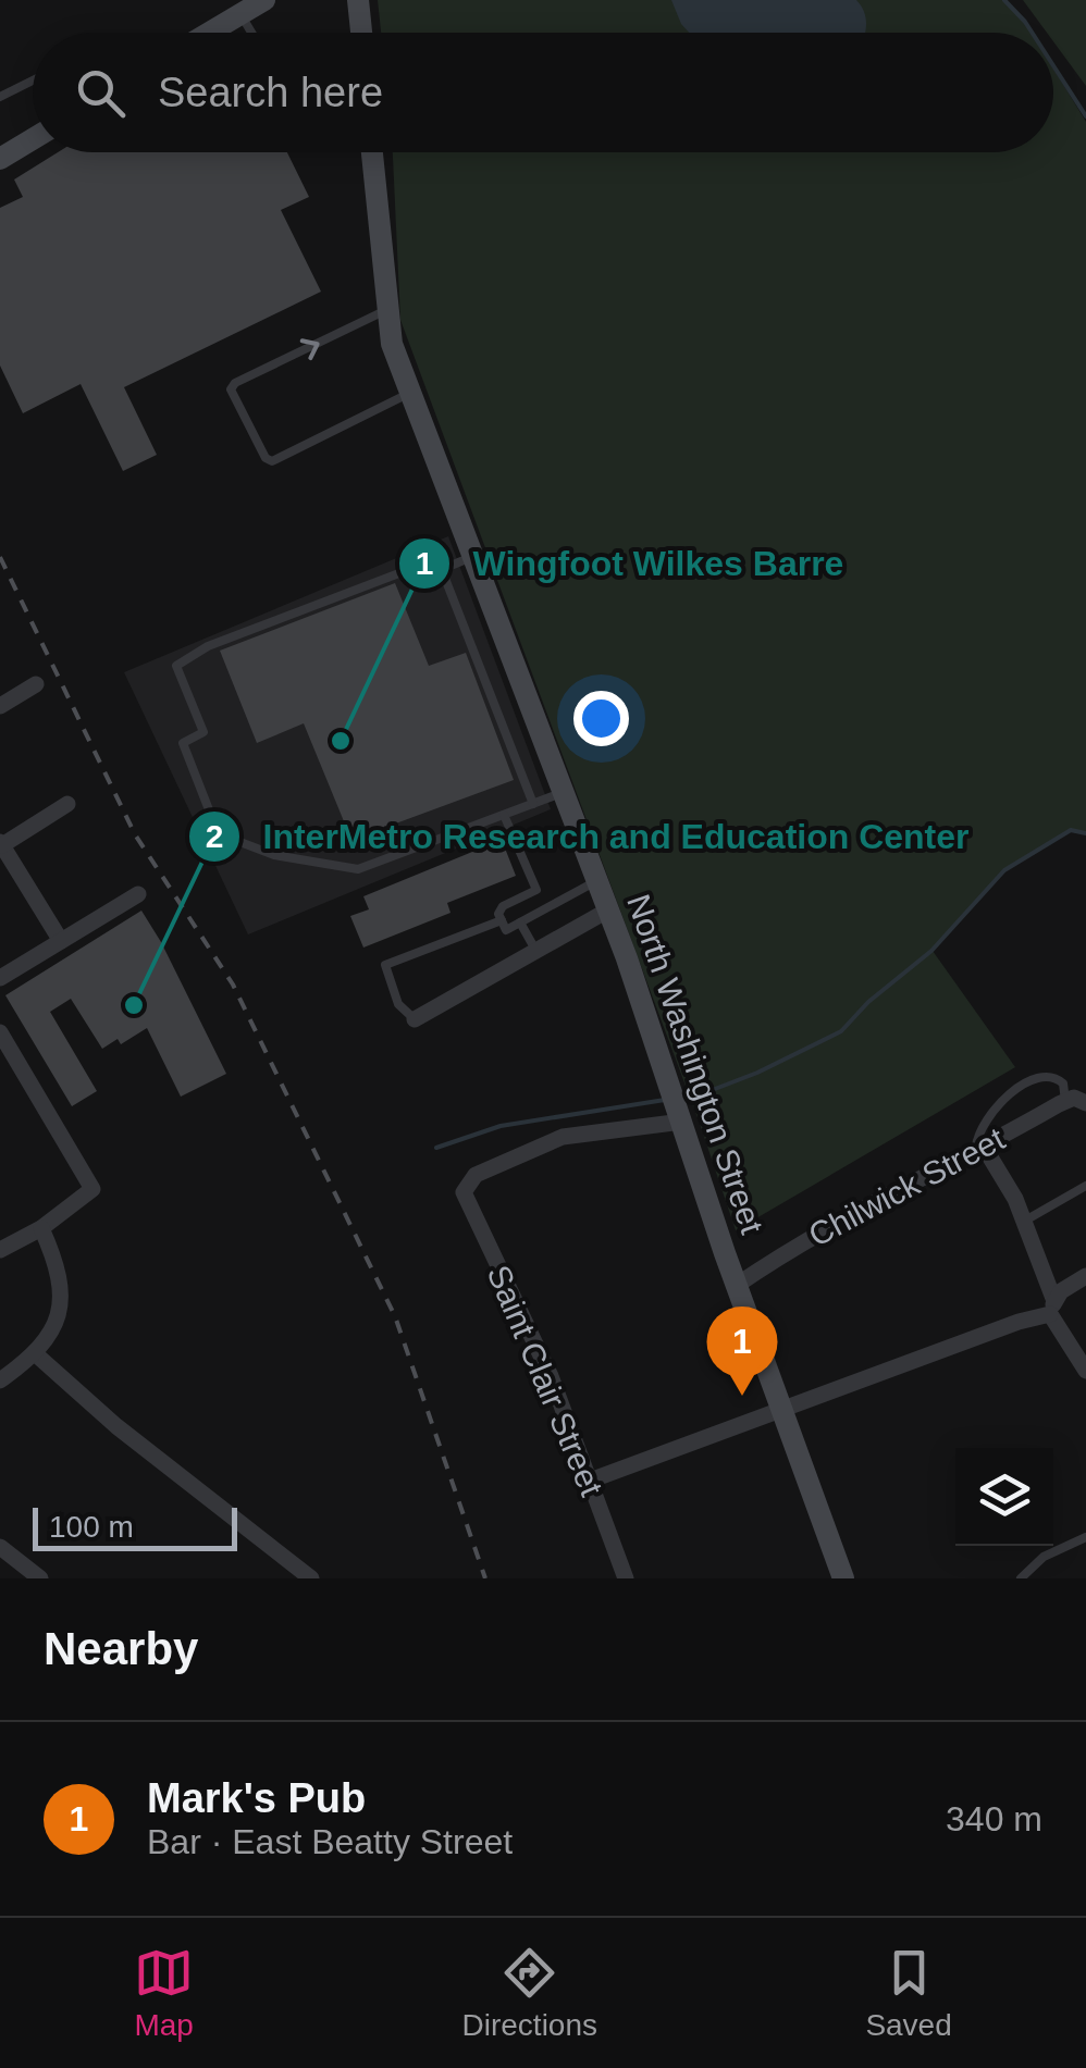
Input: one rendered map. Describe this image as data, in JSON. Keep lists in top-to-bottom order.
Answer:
{
  "streets": {
    "street": ["North Washington Street", "Chilwick Street", "Saint Clair Street"]
  },
  "crossings": [
    ["North Washington Street", "Chilwick Street"],
    ["North Washington Street", "Saint Clair Street"]
  ],
  "places": ["Wingfoot Wilkes Barre", "InterMetro Research and Education Center"],
  "scale_bar": "100 m",
  "page": {
    "search": "Search here",
    "pins": "1",
    "scale": "100 m",
    "heading": "Nearby",
    "list": [
      {
        "mark": "1",
        "name": "Mark's Pub",
        "note": "Bar · East Beatty Street",
        "value": "340 m"
      }
    ],
    "nav": ["Map", "Directions", "Saved"]
  }
}
